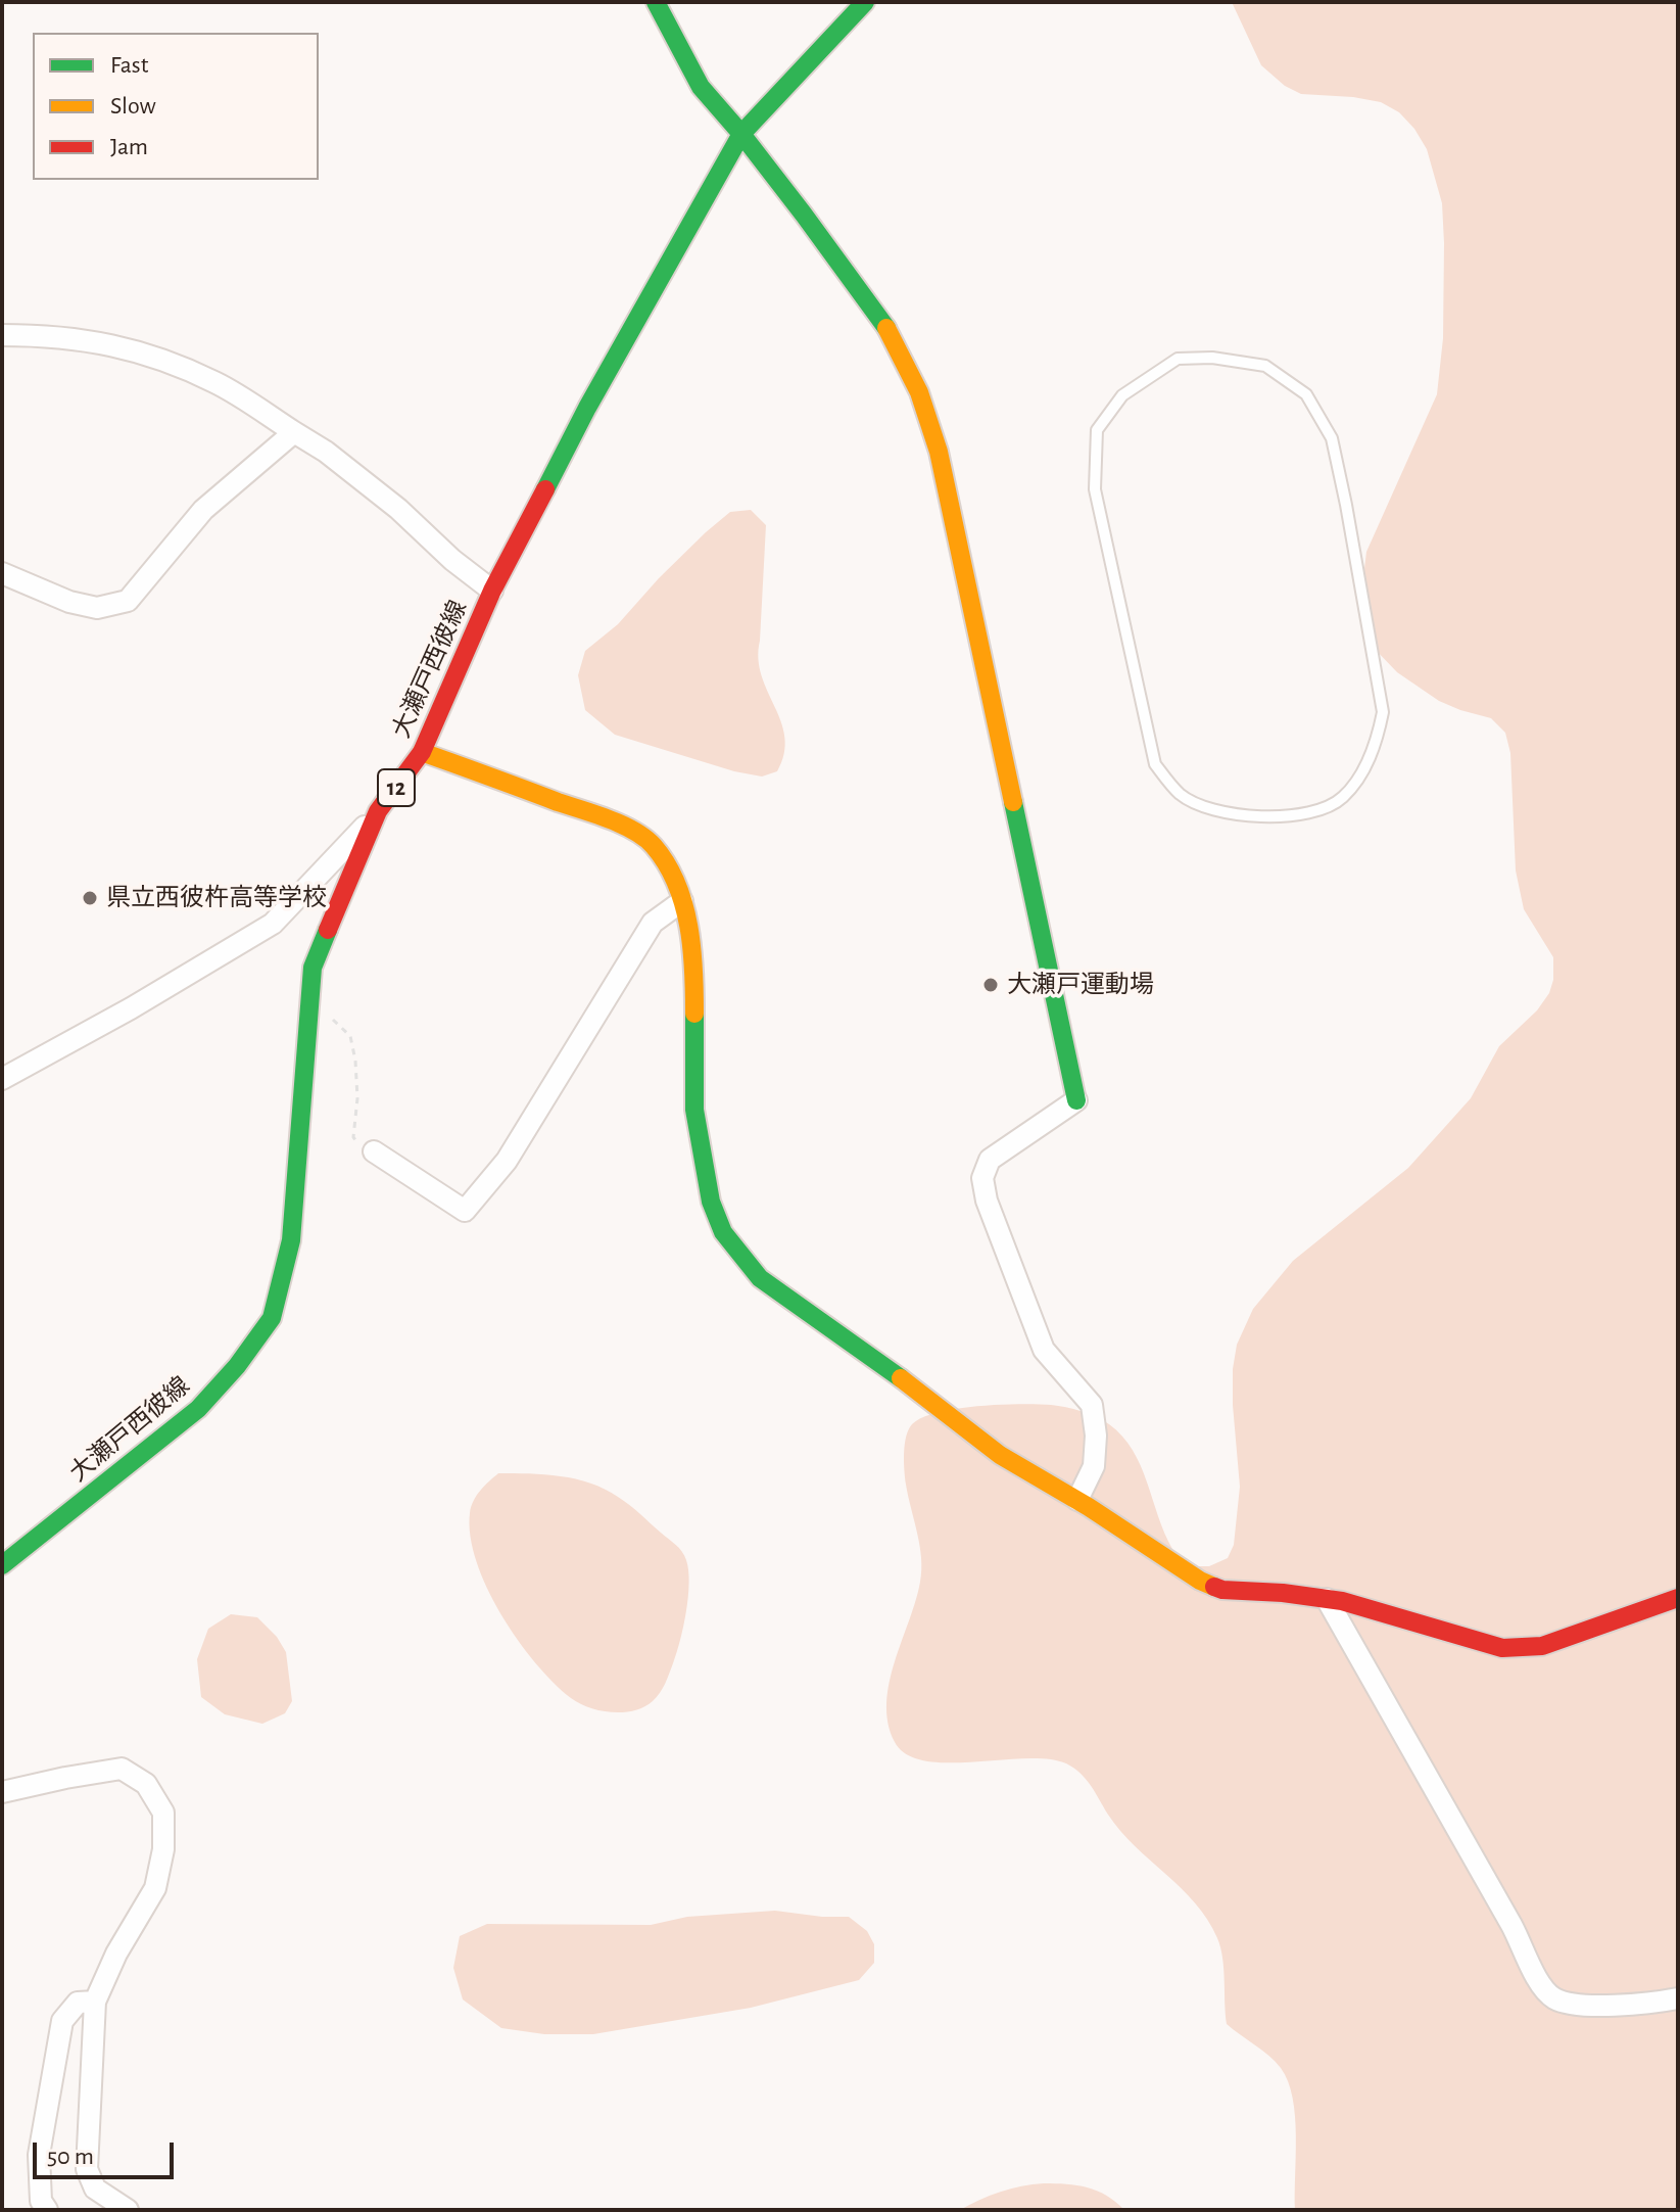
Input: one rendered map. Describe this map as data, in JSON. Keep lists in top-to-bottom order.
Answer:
{
  "streets": {
    "street": ["大瀬戸西彼線", "12"]
  },
  "places": ["県立西彼杵高等学校", "大瀬戸運動場"],
  "legend": ["Fast", "Slow", "Jam"],
  "scale_bar": "50 m"
}
